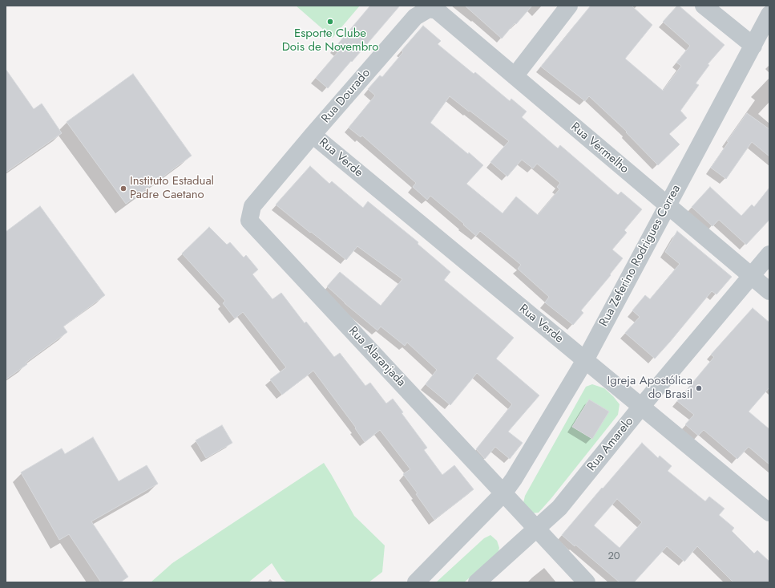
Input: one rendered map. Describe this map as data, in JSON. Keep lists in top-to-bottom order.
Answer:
{
  "streets": {
    "street": [
      "Rua Dourado",
      "Rua Vermelho",
      "Rua Verde",
      "Rua Zeferino Rodrigues Correa",
      "Rua Alaranjada",
      "Rua Amarelo"
    ]
  },
  "crossings": [
    ["Rua Dourado", "Rua Vermelho"],
    ["Rua Dourado", "Rua Verde"],
    ["Rua Dourado", "Rua Alaranjada"],
    ["Rua Vermelho", "Rua Zeferino Rodrigues Correa"],
    ["Rua Vermelho", "Rua Amarelo"],
    ["Rua Verde", "Rua Zeferino Rodrigues Correa"],
    ["Rua Verde", "Rua Amarelo"],
    ["Rua Zeferino Rodrigues Correa", "Rua Alaranjada"],
    ["Rua Alaranjada", "Rua Amarelo"]
  ],
  "places": ["Esporte Clube Dois de Novembro", "Instituto Estadual Padre Caetano", "Igreja Apostólica do Brasil"],
  "house_numbers": ["20"]
}
